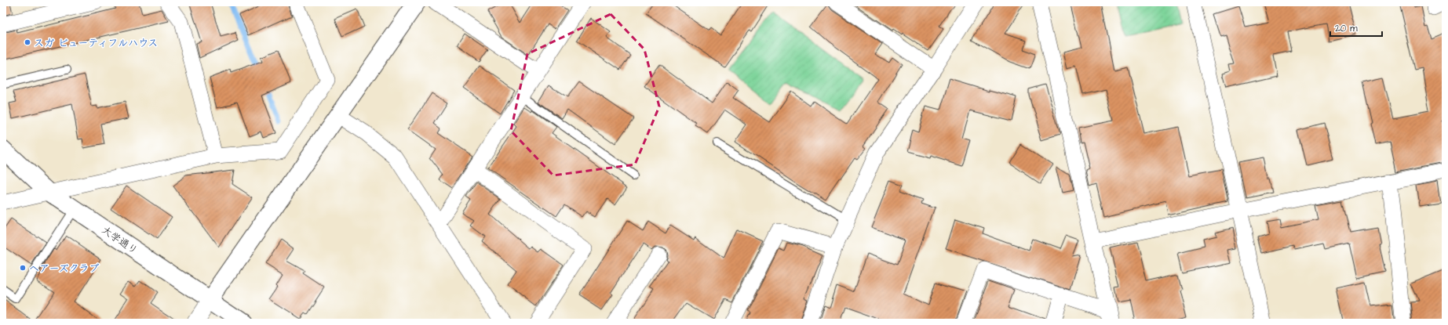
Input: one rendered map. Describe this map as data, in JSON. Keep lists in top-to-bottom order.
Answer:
{
  "streets": {
    "street": ["大学通り"]
  },
  "places": ["スガ ビューティフルハウス", "ヘアーズクラブ"],
  "scale_bar": "20 m"
}
